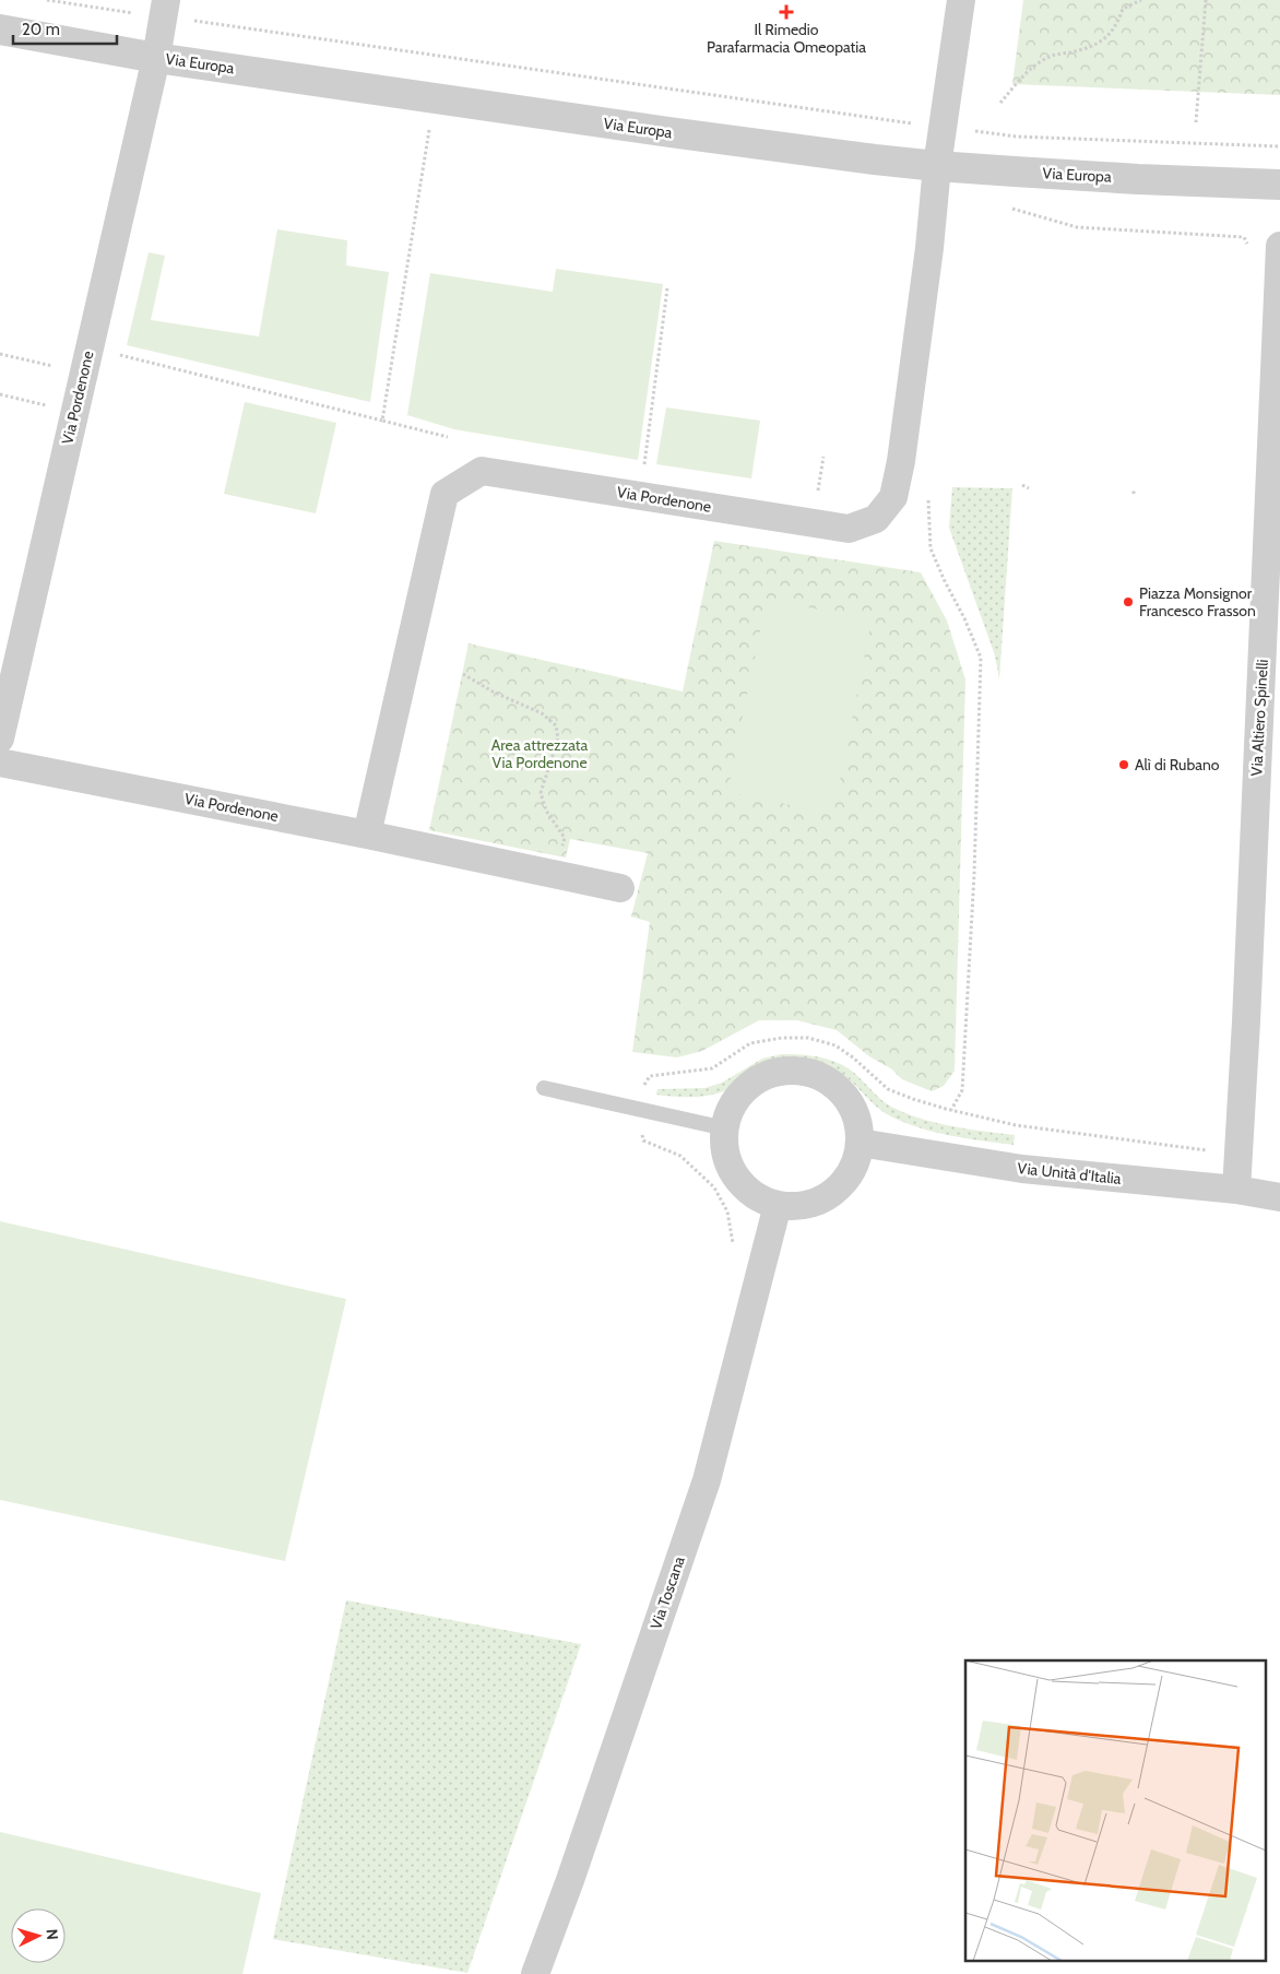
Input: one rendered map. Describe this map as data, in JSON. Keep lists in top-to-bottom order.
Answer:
{
  "streets": {
    "street": [
      "Via Europa",
      "Via Pordenone",
      "Via Altiero Spinelli",
      "Via Unità d'Italia",
      "Via Toscana"
    ]
  },
  "crossings": [
    ["Via Europa", "Via Pordenone"],
    ["Via Altiero Spinelli", "Via Unità d'Italia"],
    ["Via Unità d'Italia", "Via Toscana"]
  ],
  "parks": ["Area attrezzata Via Pordenone"],
  "places": {
    "health": ["Il Rimedio Parafarmacia Omeopatia"],
    "other": ["Piazza Monsignor Francesco Frasson", "Alì di Rubano"]
  },
  "scale_bar": "20 m",
  "north": "right"
}
